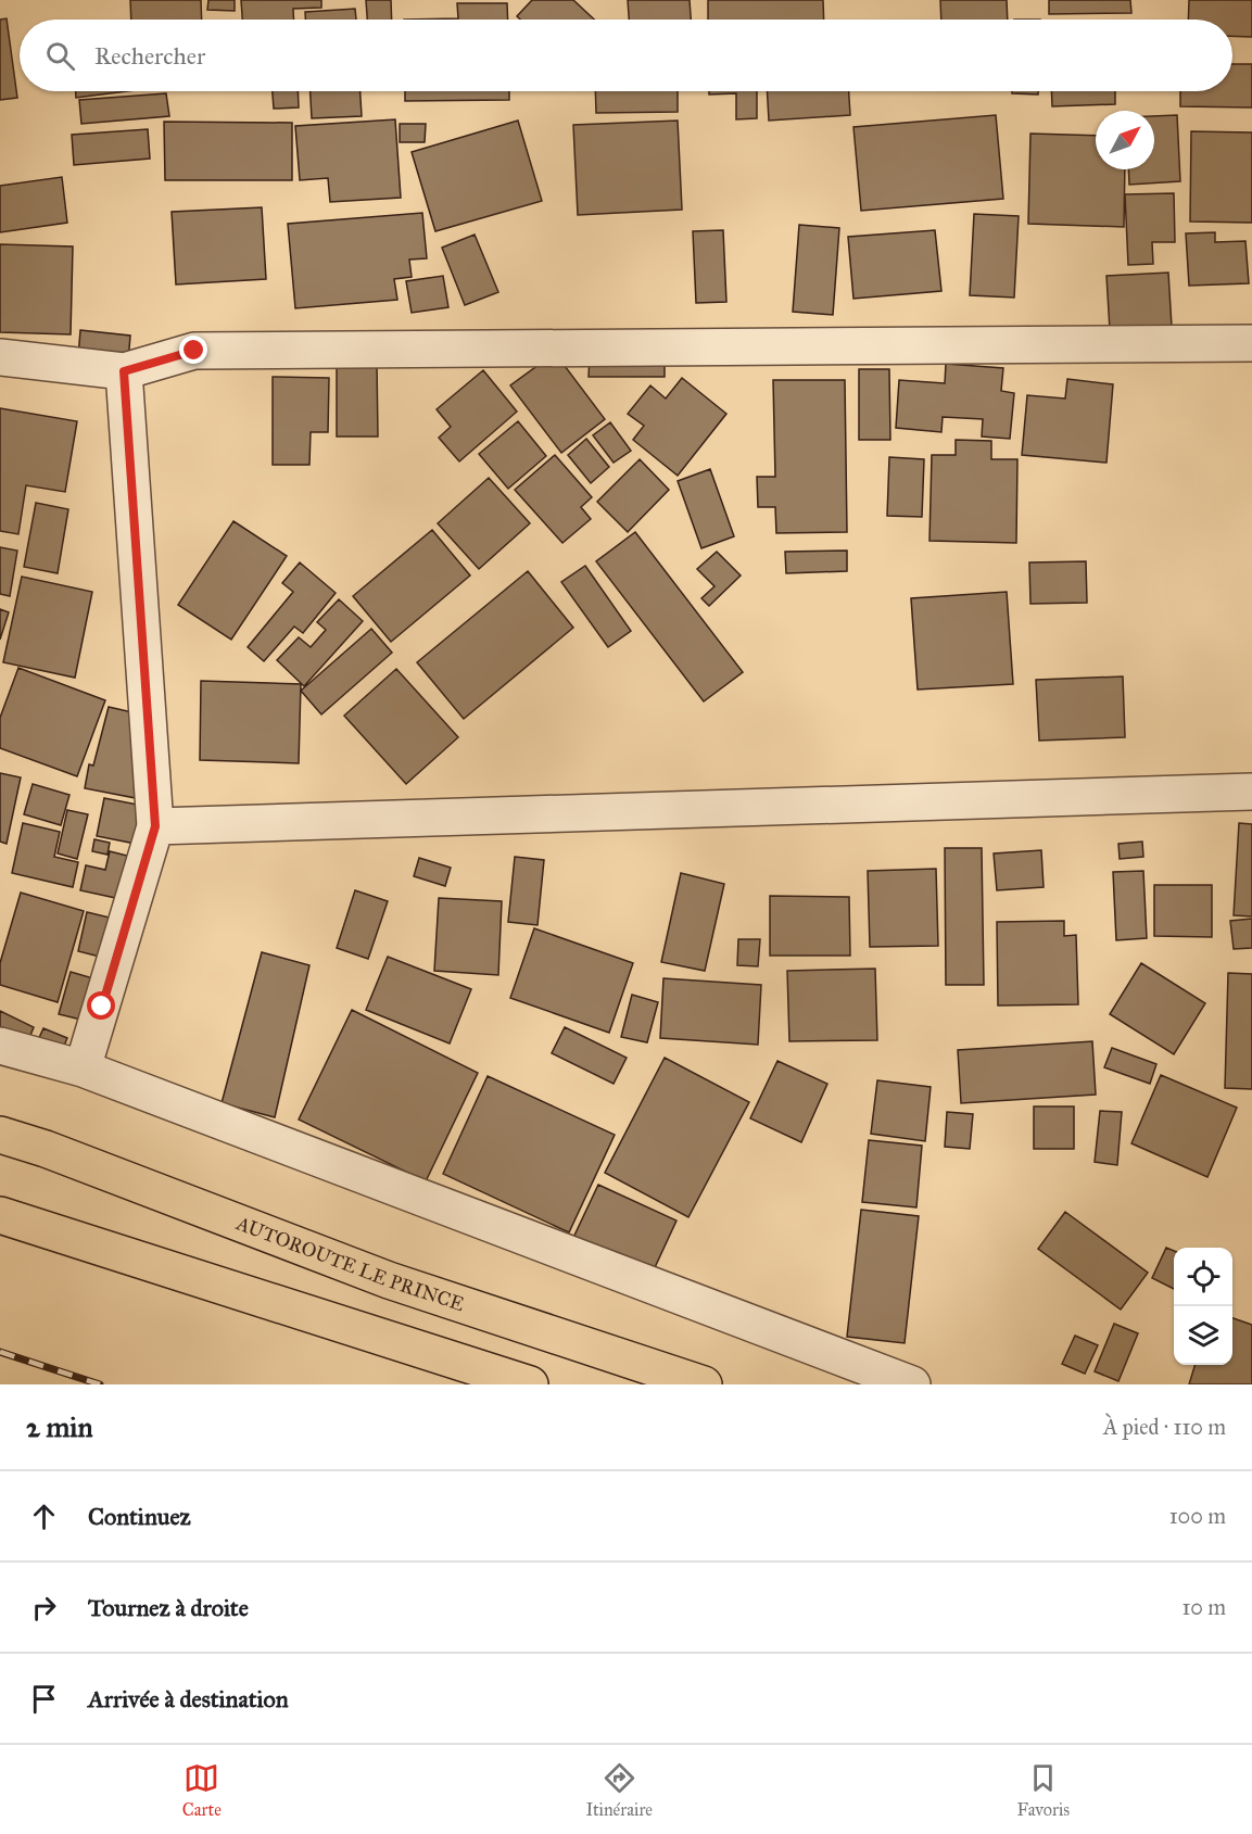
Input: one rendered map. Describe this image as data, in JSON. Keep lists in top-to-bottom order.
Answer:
{
  "streets": {
    "main road": ["AUTOROUTE LE PRINCE"]
  },
  "north": "top right",
  "page": {
    "search": "Rechercher",
    "heading": ["2 min", "À pied · 110 m"],
    "list": [
      ["Continuez", "100 m"],
      ["Tournez à droite", "10 m"],
      "Arrivée à destination"
    ],
    "nav": ["Carte", "Itinéraire", "Favoris"]
  }
}
